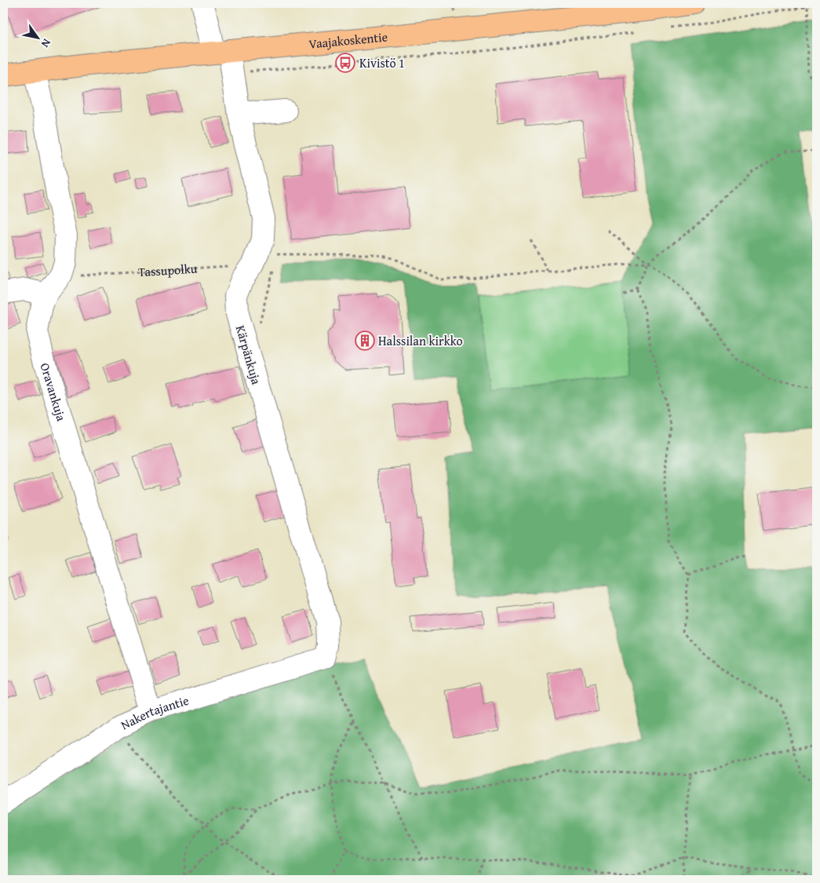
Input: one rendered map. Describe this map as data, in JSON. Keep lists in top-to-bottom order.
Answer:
{
  "streets": {
    "main road": ["Vaajakoskentie"],
    "street": ["Kärpänkuja", "Oravankuja", "Nakertajantie"],
    "path": ["Tassupolku"]
  },
  "crossings": [
    ["Vaajakoskentie", "Kärpänkuja"],
    ["Vaajakoskentie", "Oravankuja"],
    ["Tassupolku", "Kärpänkuja"],
    ["Tassupolku", "Oravankuja"],
    ["Kärpänkuja", "Nakertajantie"],
    ["Oravankuja", "Nakertajantie"]
  ],
  "places": {
    "bus stop": ["Kivistö 1"],
    "building": ["Halssilan kirkko"]
  },
  "north": "bottom right"
}
